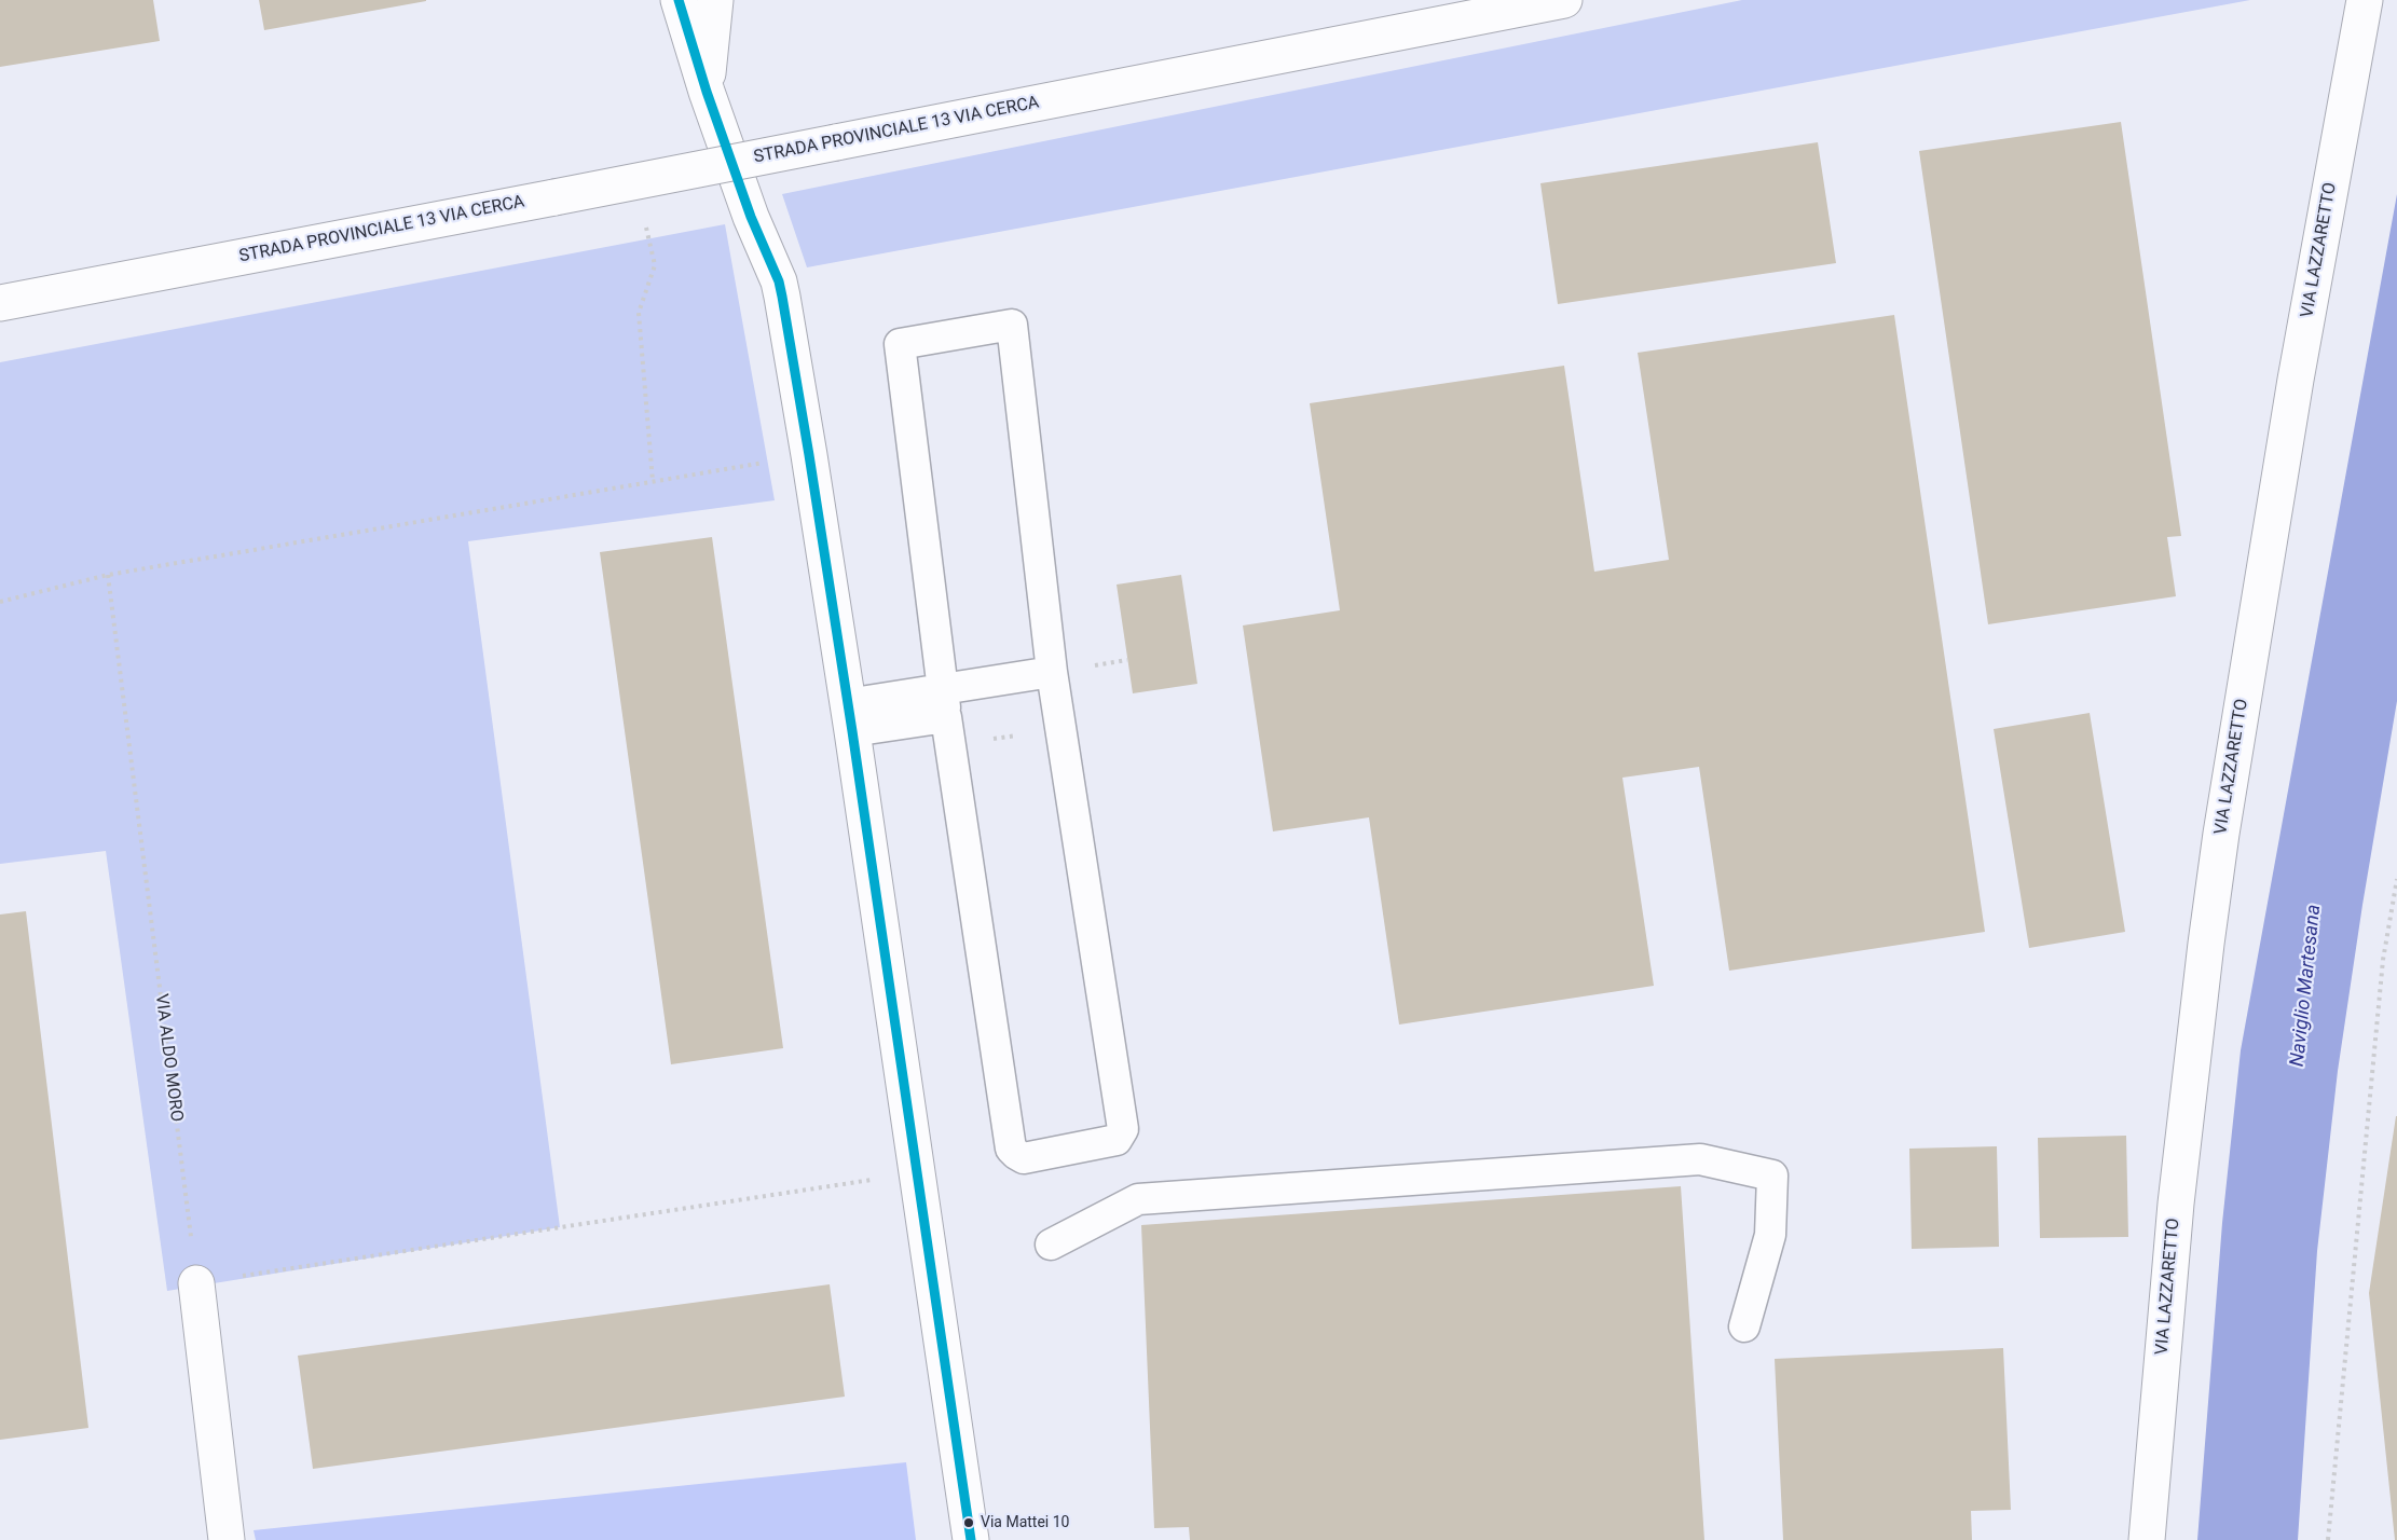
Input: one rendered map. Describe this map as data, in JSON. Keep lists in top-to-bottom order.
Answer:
{
  "streets": {
    "street": ["STRADA PROVINCIALE 13 VIA CERCA", "VIA LAZZARETTO"],
    "path": ["VIA ALDO MORO"]
  },
  "water": ["Naviglio Martesana"],
  "places": ["Via Mattei 10"]
}
